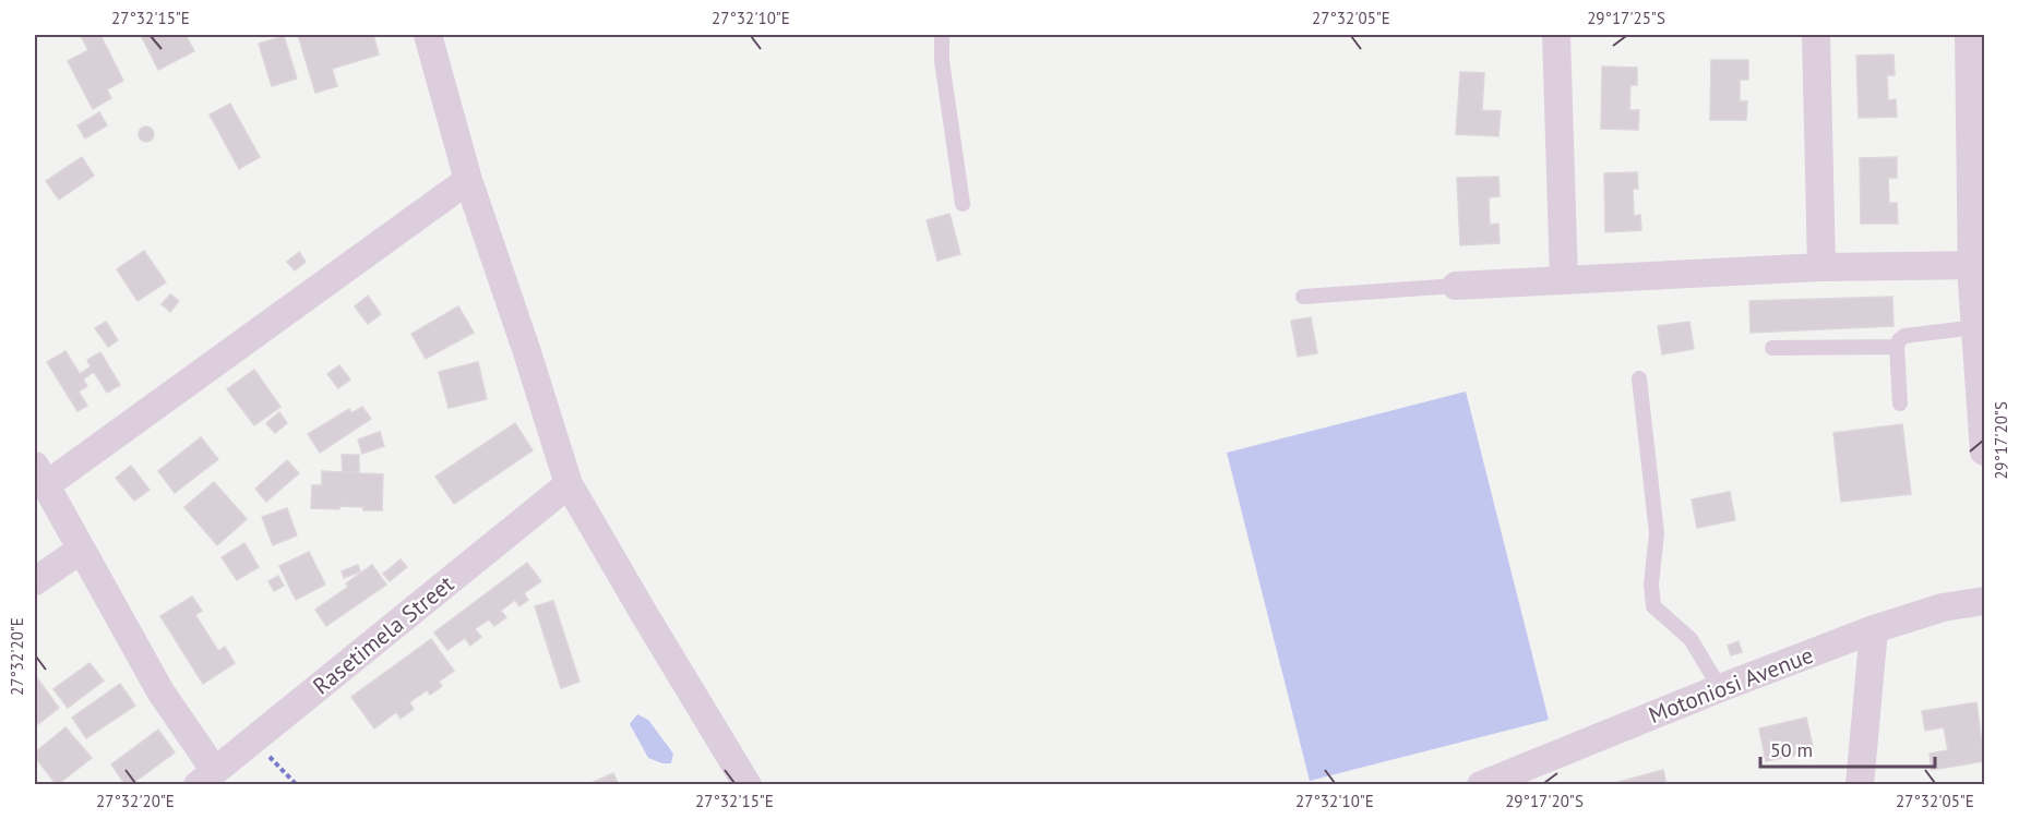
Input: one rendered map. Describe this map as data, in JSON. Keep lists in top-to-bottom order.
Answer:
{
  "streets": {
    "street": ["Rasetimela Street", "Motoniosi Avenue"]
  },
  "scale_bar": "50 m",
  "coordinates": [
    "27°32'15\"E",
    "27°32'10\"E",
    "27°32'05\"E",
    "29°17'25\"S",
    "29°17'20\"S",
    "27°32'20\"E"
  ]
}
